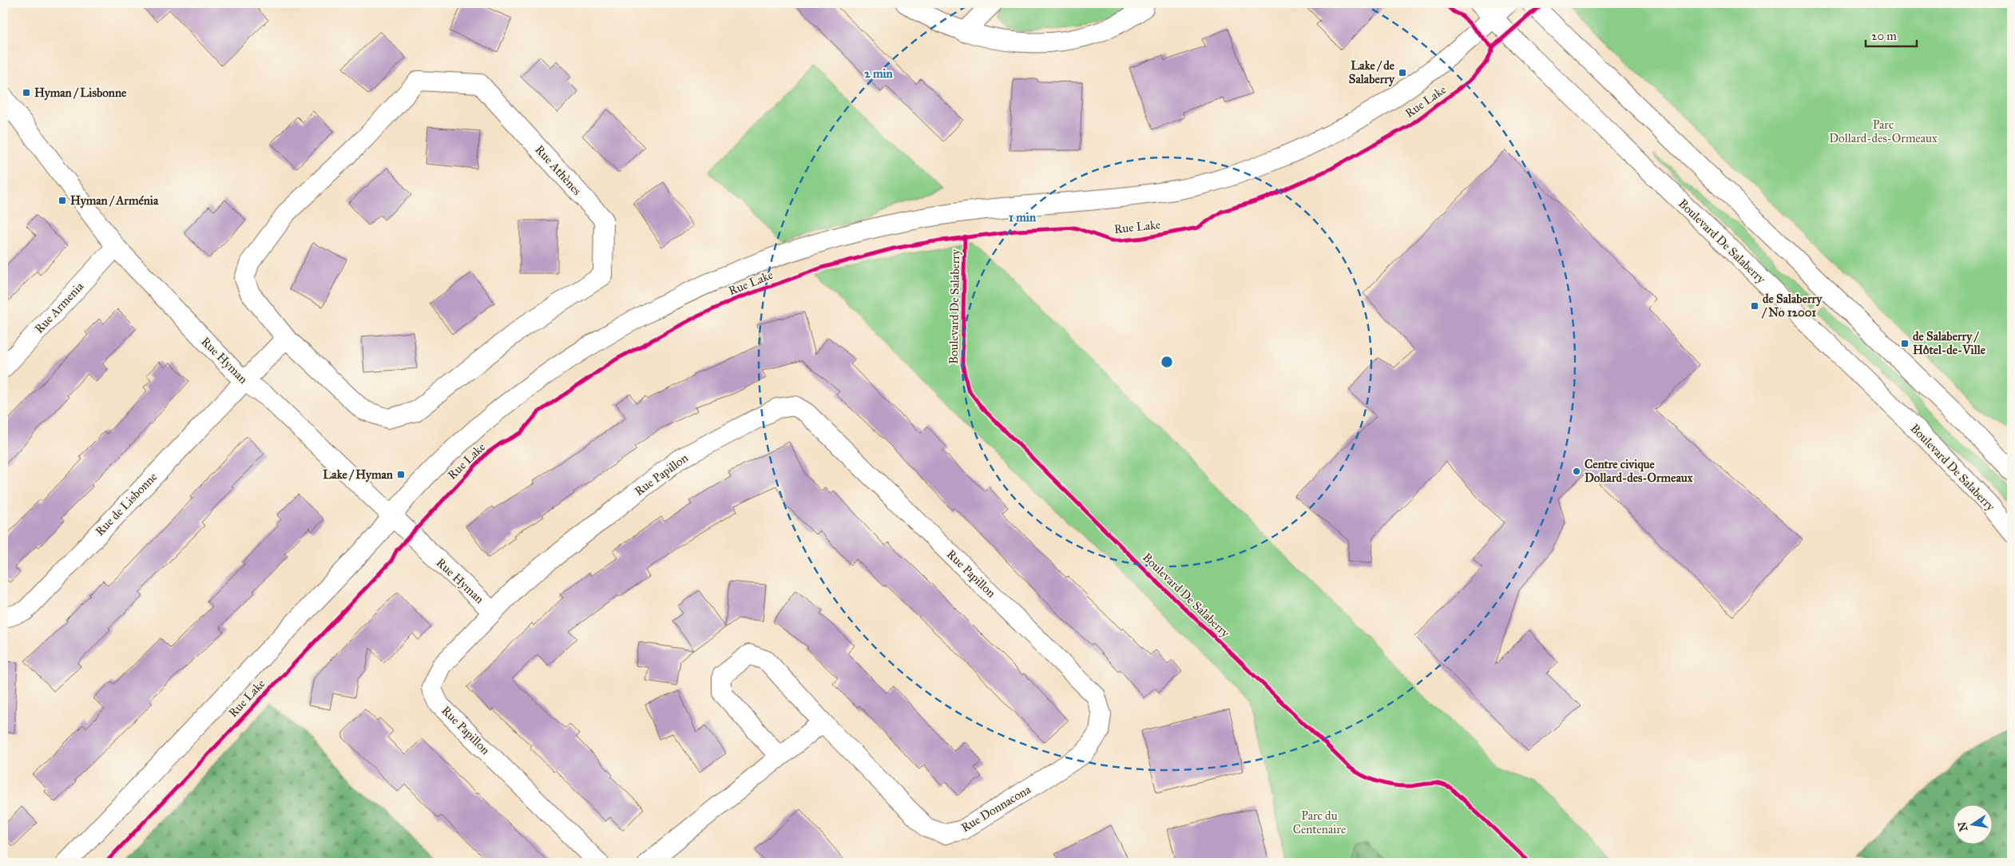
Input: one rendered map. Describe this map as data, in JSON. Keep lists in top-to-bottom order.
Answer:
{
  "streets": {
    "street": [
      "Rue Lake",
      "Rue Athènes",
      "Boulevard De Salaberry",
      "Rue Armenia",
      "Rue Hyman",
      "Rue Papillon",
      "Rue de Lisbonne",
      "Rue Donnacona"
    ]
  },
  "crossings": [
    ["Rue Lake", "Boulevard De Salaberry"],
    ["Rue Lake", "Rue Hyman"],
    ["Rue Armenia", "Rue Hyman"],
    ["Rue Hyman", "Rue Papillon"],
    ["Rue Hyman", "Rue de Lisbonne"],
    ["Rue Papillon", "Rue Donnacona"]
  ],
  "parks": ["Parc Dollard-des-Ormeaux", "Parc du Centenaire"],
  "places": {
    "transit": [
      "Lake / de Salaberry",
      "Hyman / Lisbonne",
      "Hyman / Arménia",
      "de Salaberry / No 12001",
      "de Salaberry / Hôtel-de-Ville",
      "Lake / Hyman"
    ],
    "other": ["Centre civique Dollard-des-Ormeaux"]
  },
  "scale_bar": "20 m",
  "north": "left",
  "rings": ["2 min", "1 min"]
}
